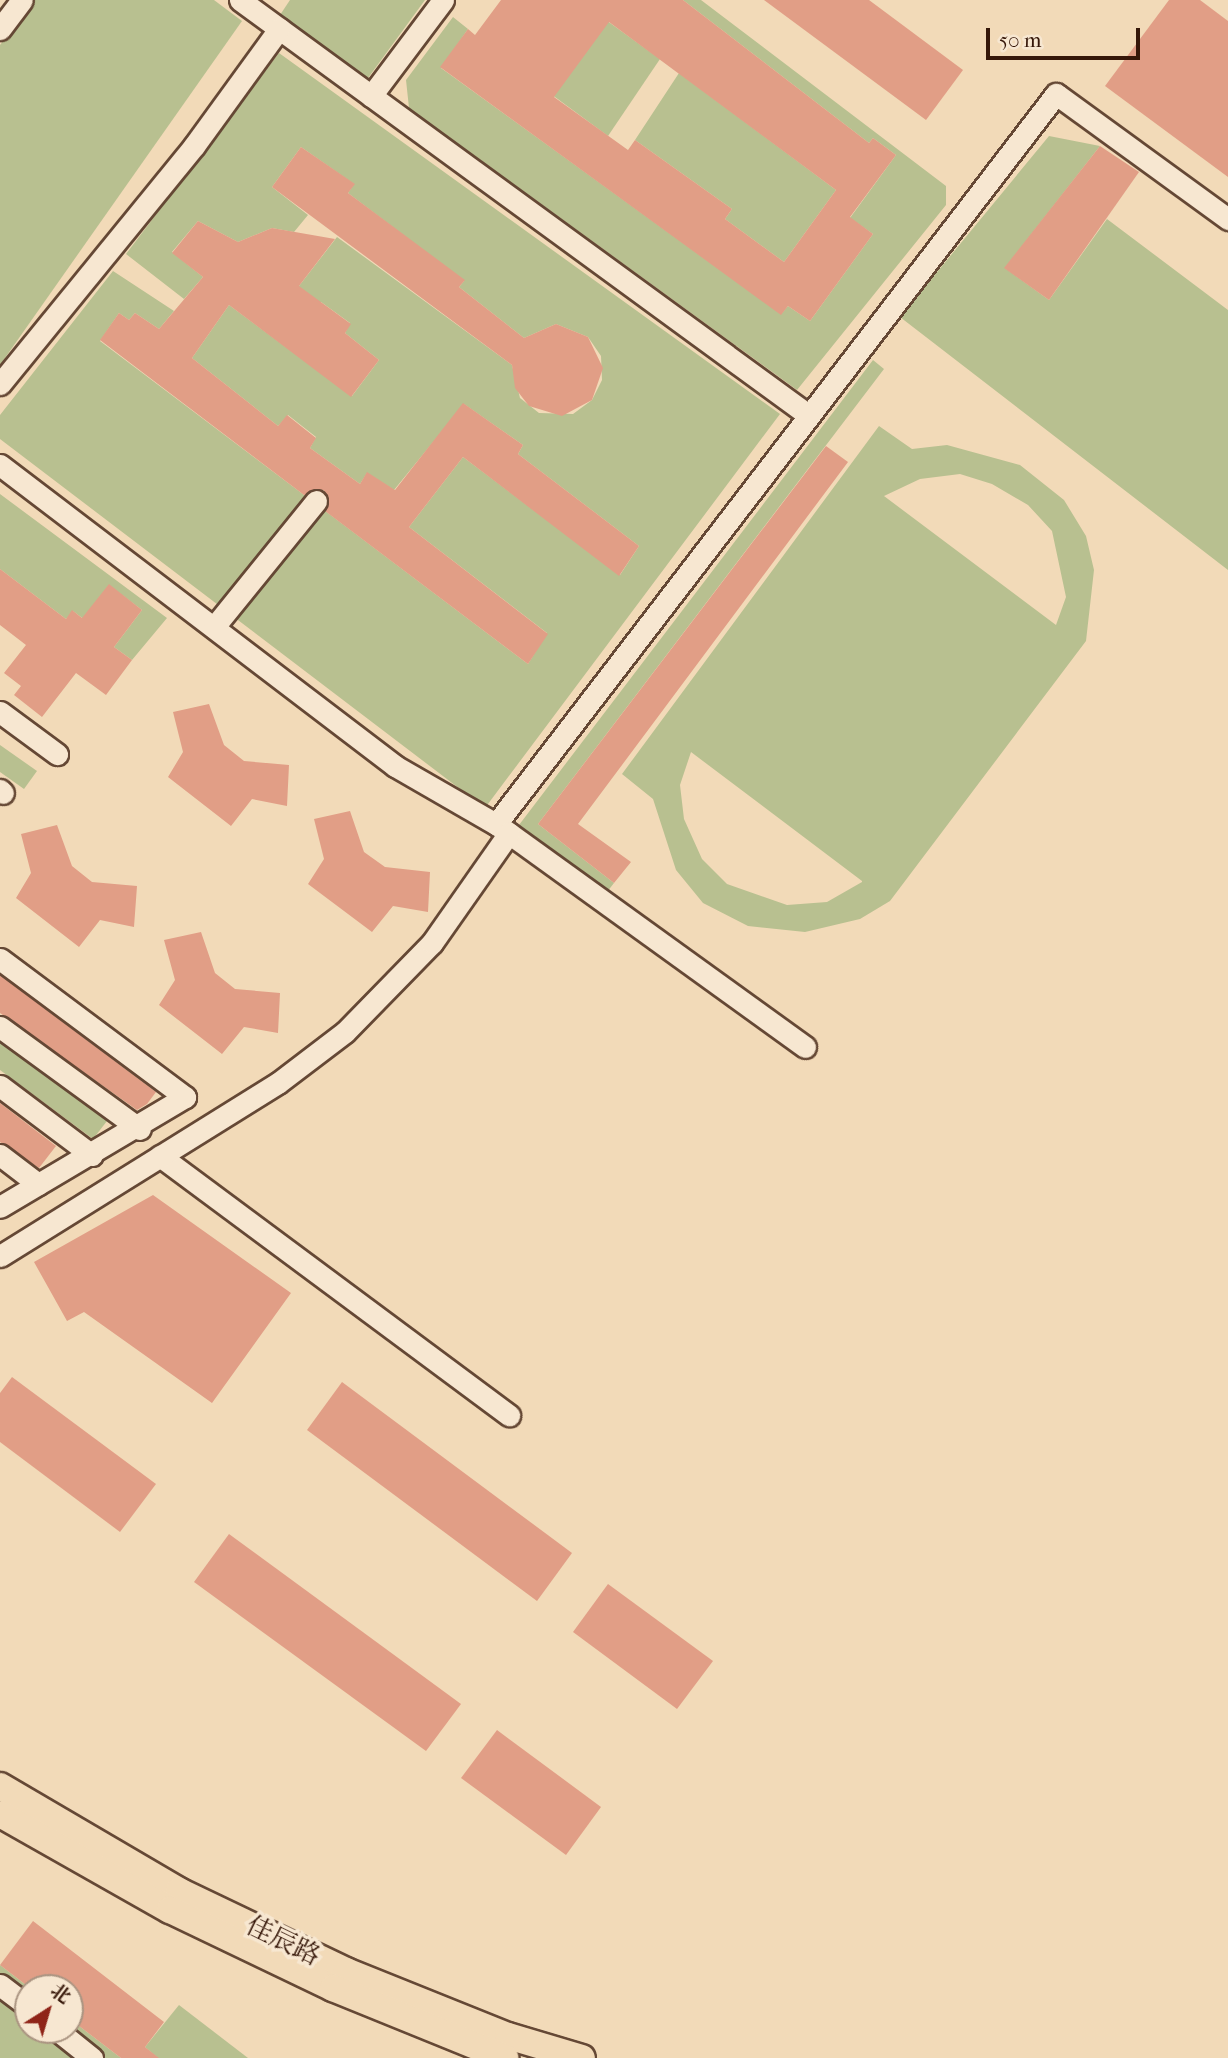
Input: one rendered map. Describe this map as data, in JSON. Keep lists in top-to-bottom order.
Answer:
{
  "streets": {
    "main road": ["佳辰路"]
  },
  "scale_bar": "50 m",
  "north": "top right"
}
